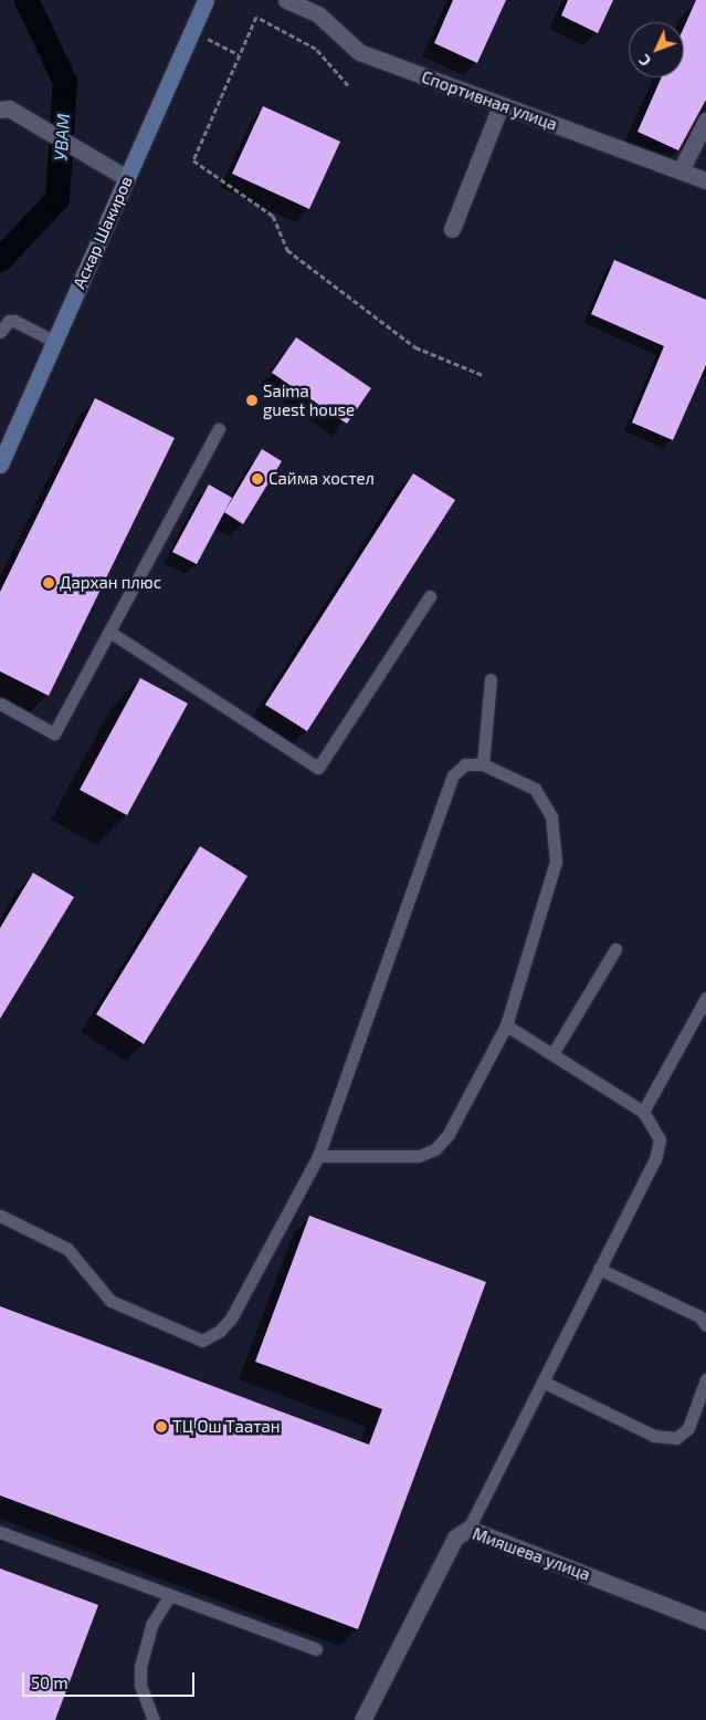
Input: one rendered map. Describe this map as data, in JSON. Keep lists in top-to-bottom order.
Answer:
{
  "streets": {
    "main road": ["Аскар Шакиров"],
    "street": ["Спортивная улица", "Мияшева улица"]
  },
  "water": ["УВАМ"],
  "places": [
    "Saima guest house",
    "Сайма хостел",
    "Дархан плюс",
    "ТЦ Ош Таатан"
  ],
  "scale_bar": "50 m",
  "north": "bottom left"
}
